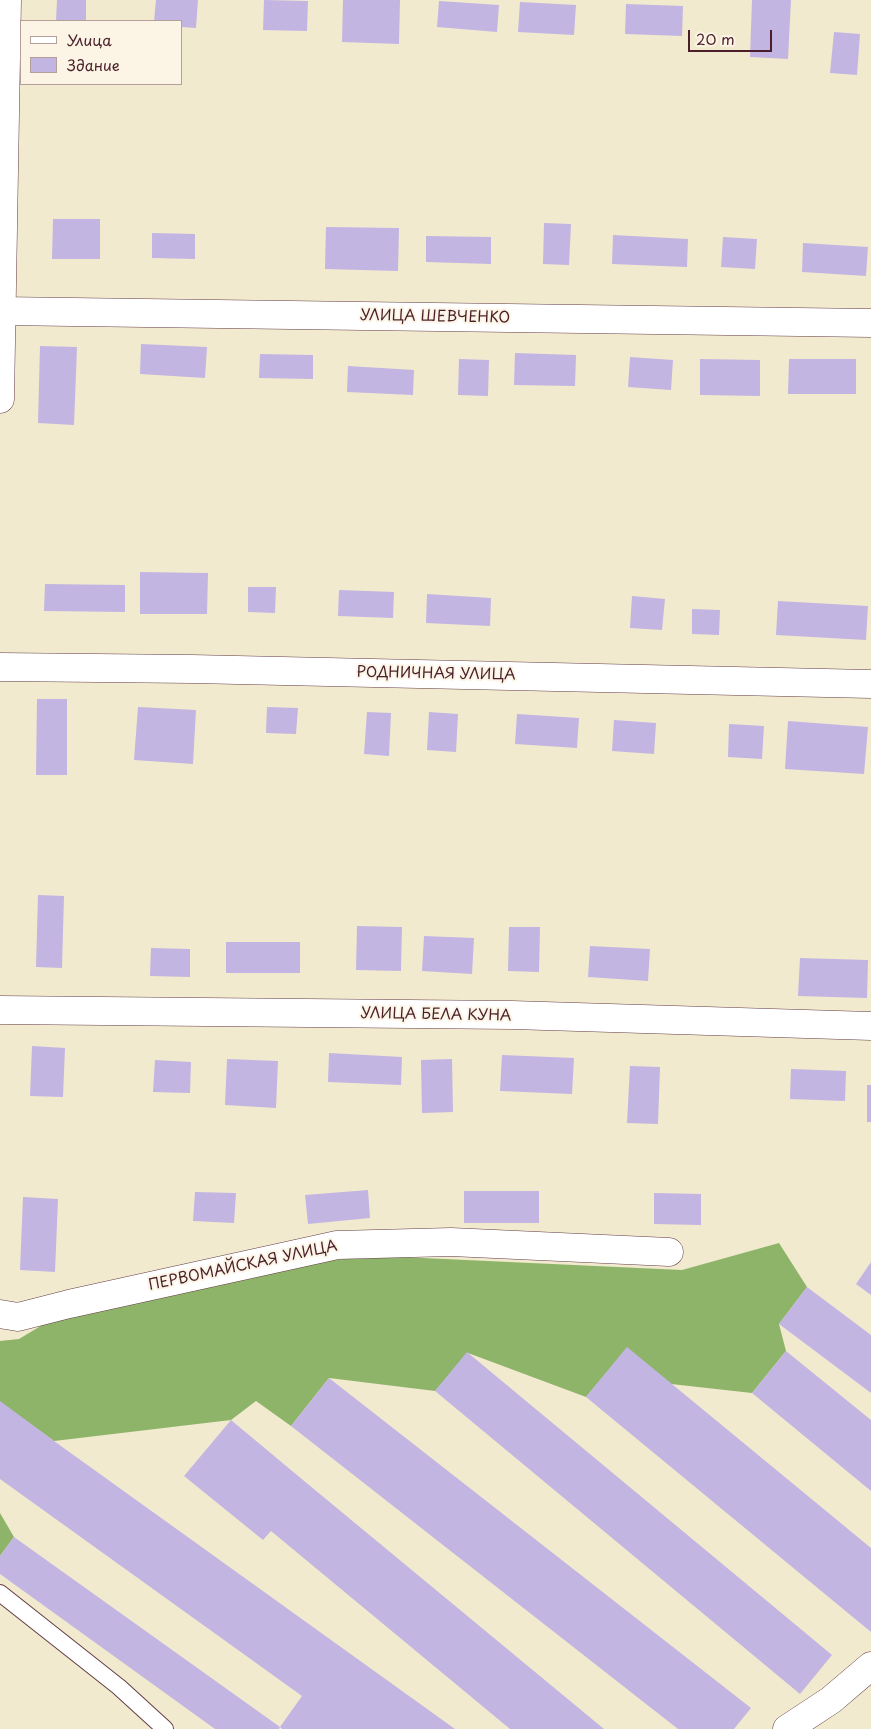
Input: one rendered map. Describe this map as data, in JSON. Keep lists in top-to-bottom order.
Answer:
{
  "streets": {
    "street": [
      "УЛИЦА ШЕВЧЕНКО",
      "РОДНИЧНАЯ УЛИЦА",
      "УЛИЦА БЕЛА КУНА",
      "ПЕРВОМАЙСКАЯ УЛИЦА"
    ]
  },
  "legend": ["Улица", "Здание"],
  "scale_bar": "20 m"
}
